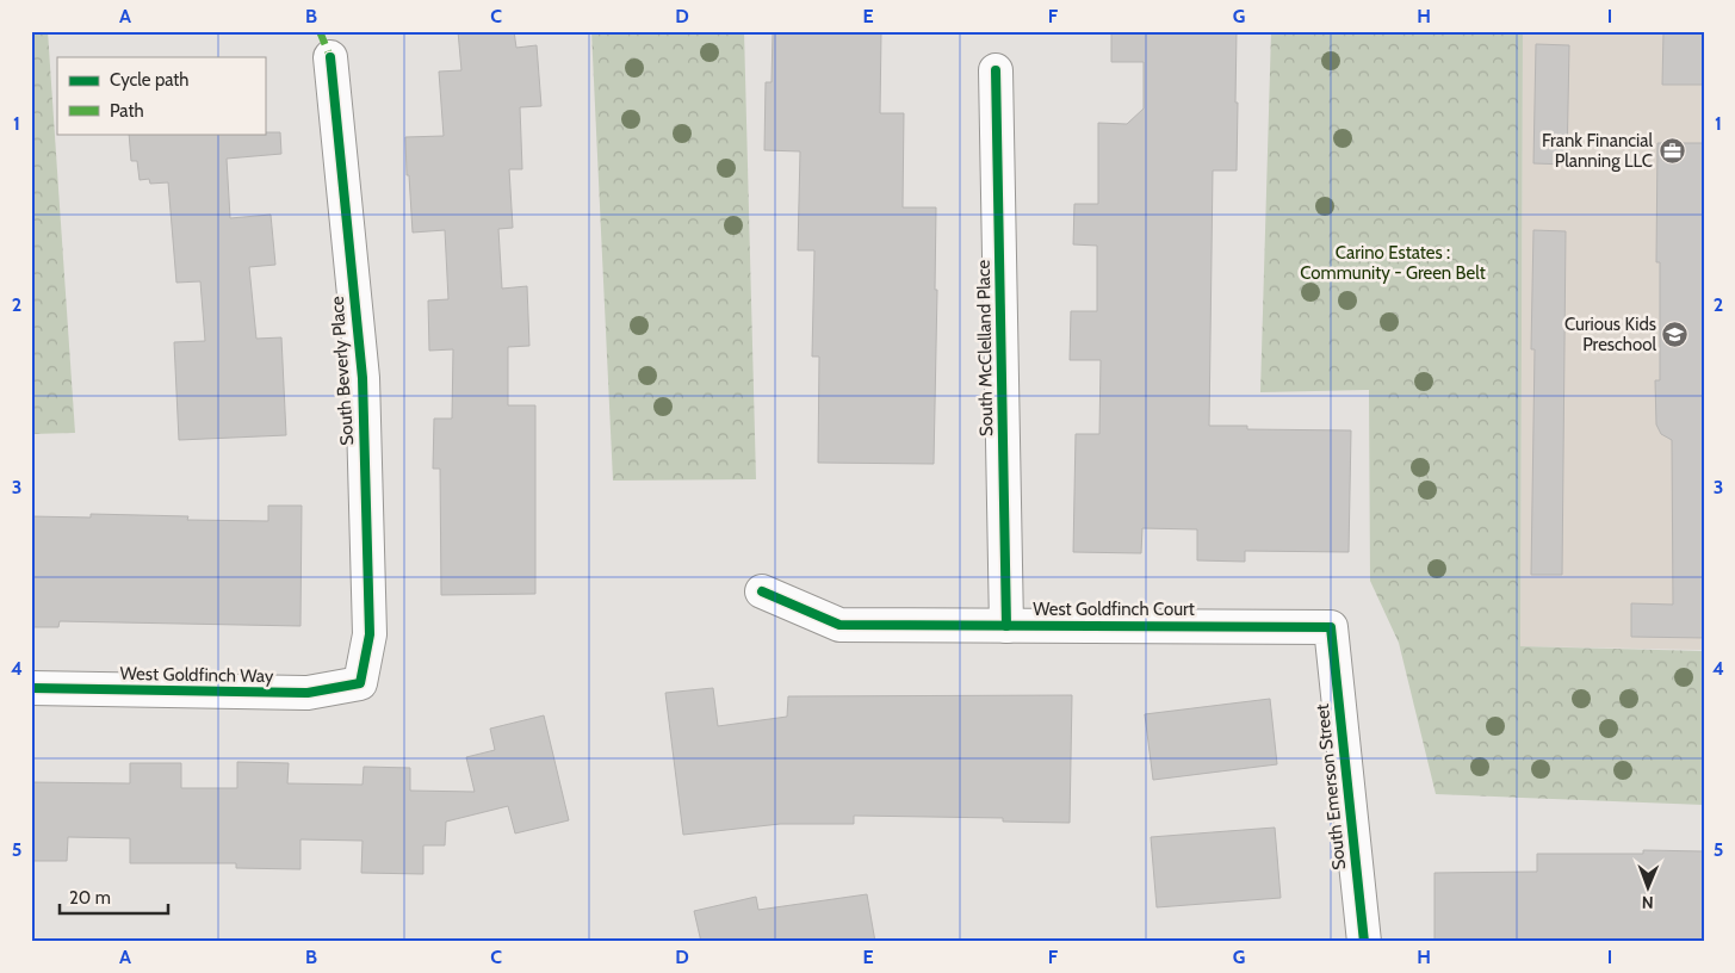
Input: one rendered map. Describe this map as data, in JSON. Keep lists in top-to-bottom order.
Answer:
{
  "streets": {
    "street": [
      "South McClelland Place",
      "South Beverly Place",
      "West Goldfinch Court",
      "West Goldfinch Way",
      "South Emerson Street"
    ]
  },
  "crossings": [
    ["South McClelland Place", "West Goldfinch Court"],
    ["South Beverly Place", "West Goldfinch Way"],
    ["West Goldfinch Court", "South Emerson Street"]
  ],
  "parks": ["Carino Estates : Community - Green Belt"],
  "places": {
    "office": ["Frank Financial Planning LLC"],
    "school or university": ["Curious Kids Preschool"]
  },
  "legend": ["Cycle path", "Path"],
  "scale_bar": "20 m",
  "north": "bottom",
  "grid": {
    "columns": [
      "A",
      "B",
      "C",
      "D",
      "E",
      "F",
      "G",
      "H",
      "I"
    ],
    "rows": [
      "1",
      "2",
      "3",
      "4",
      "5"
    ]
  }
}
